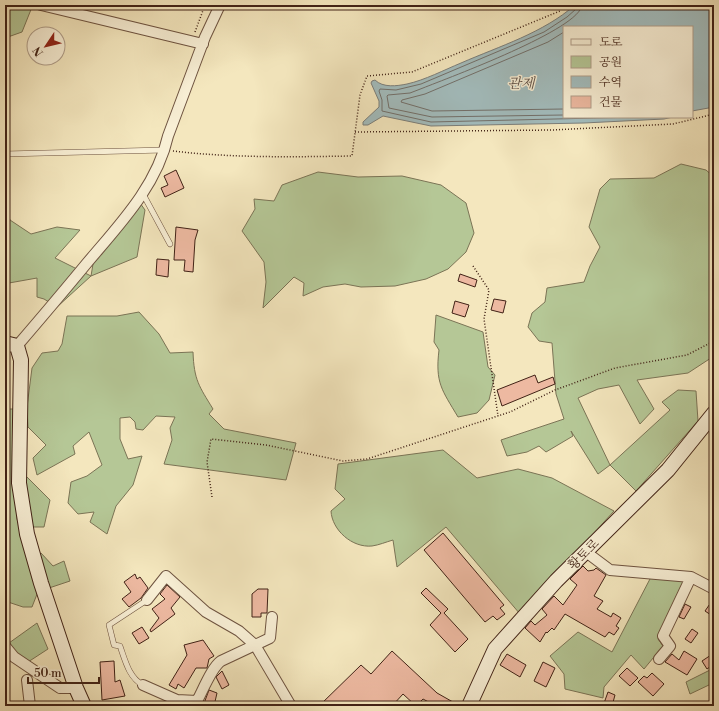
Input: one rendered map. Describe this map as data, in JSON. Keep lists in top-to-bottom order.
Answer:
{
  "streets": {
    "main road": ["황토로"]
  },
  "water": ["관제"],
  "legend": [
    "도로",
    "공원",
    "수역",
    "건물"
  ],
  "scale_bar": "50 m",
  "north": "bottom left"
}
